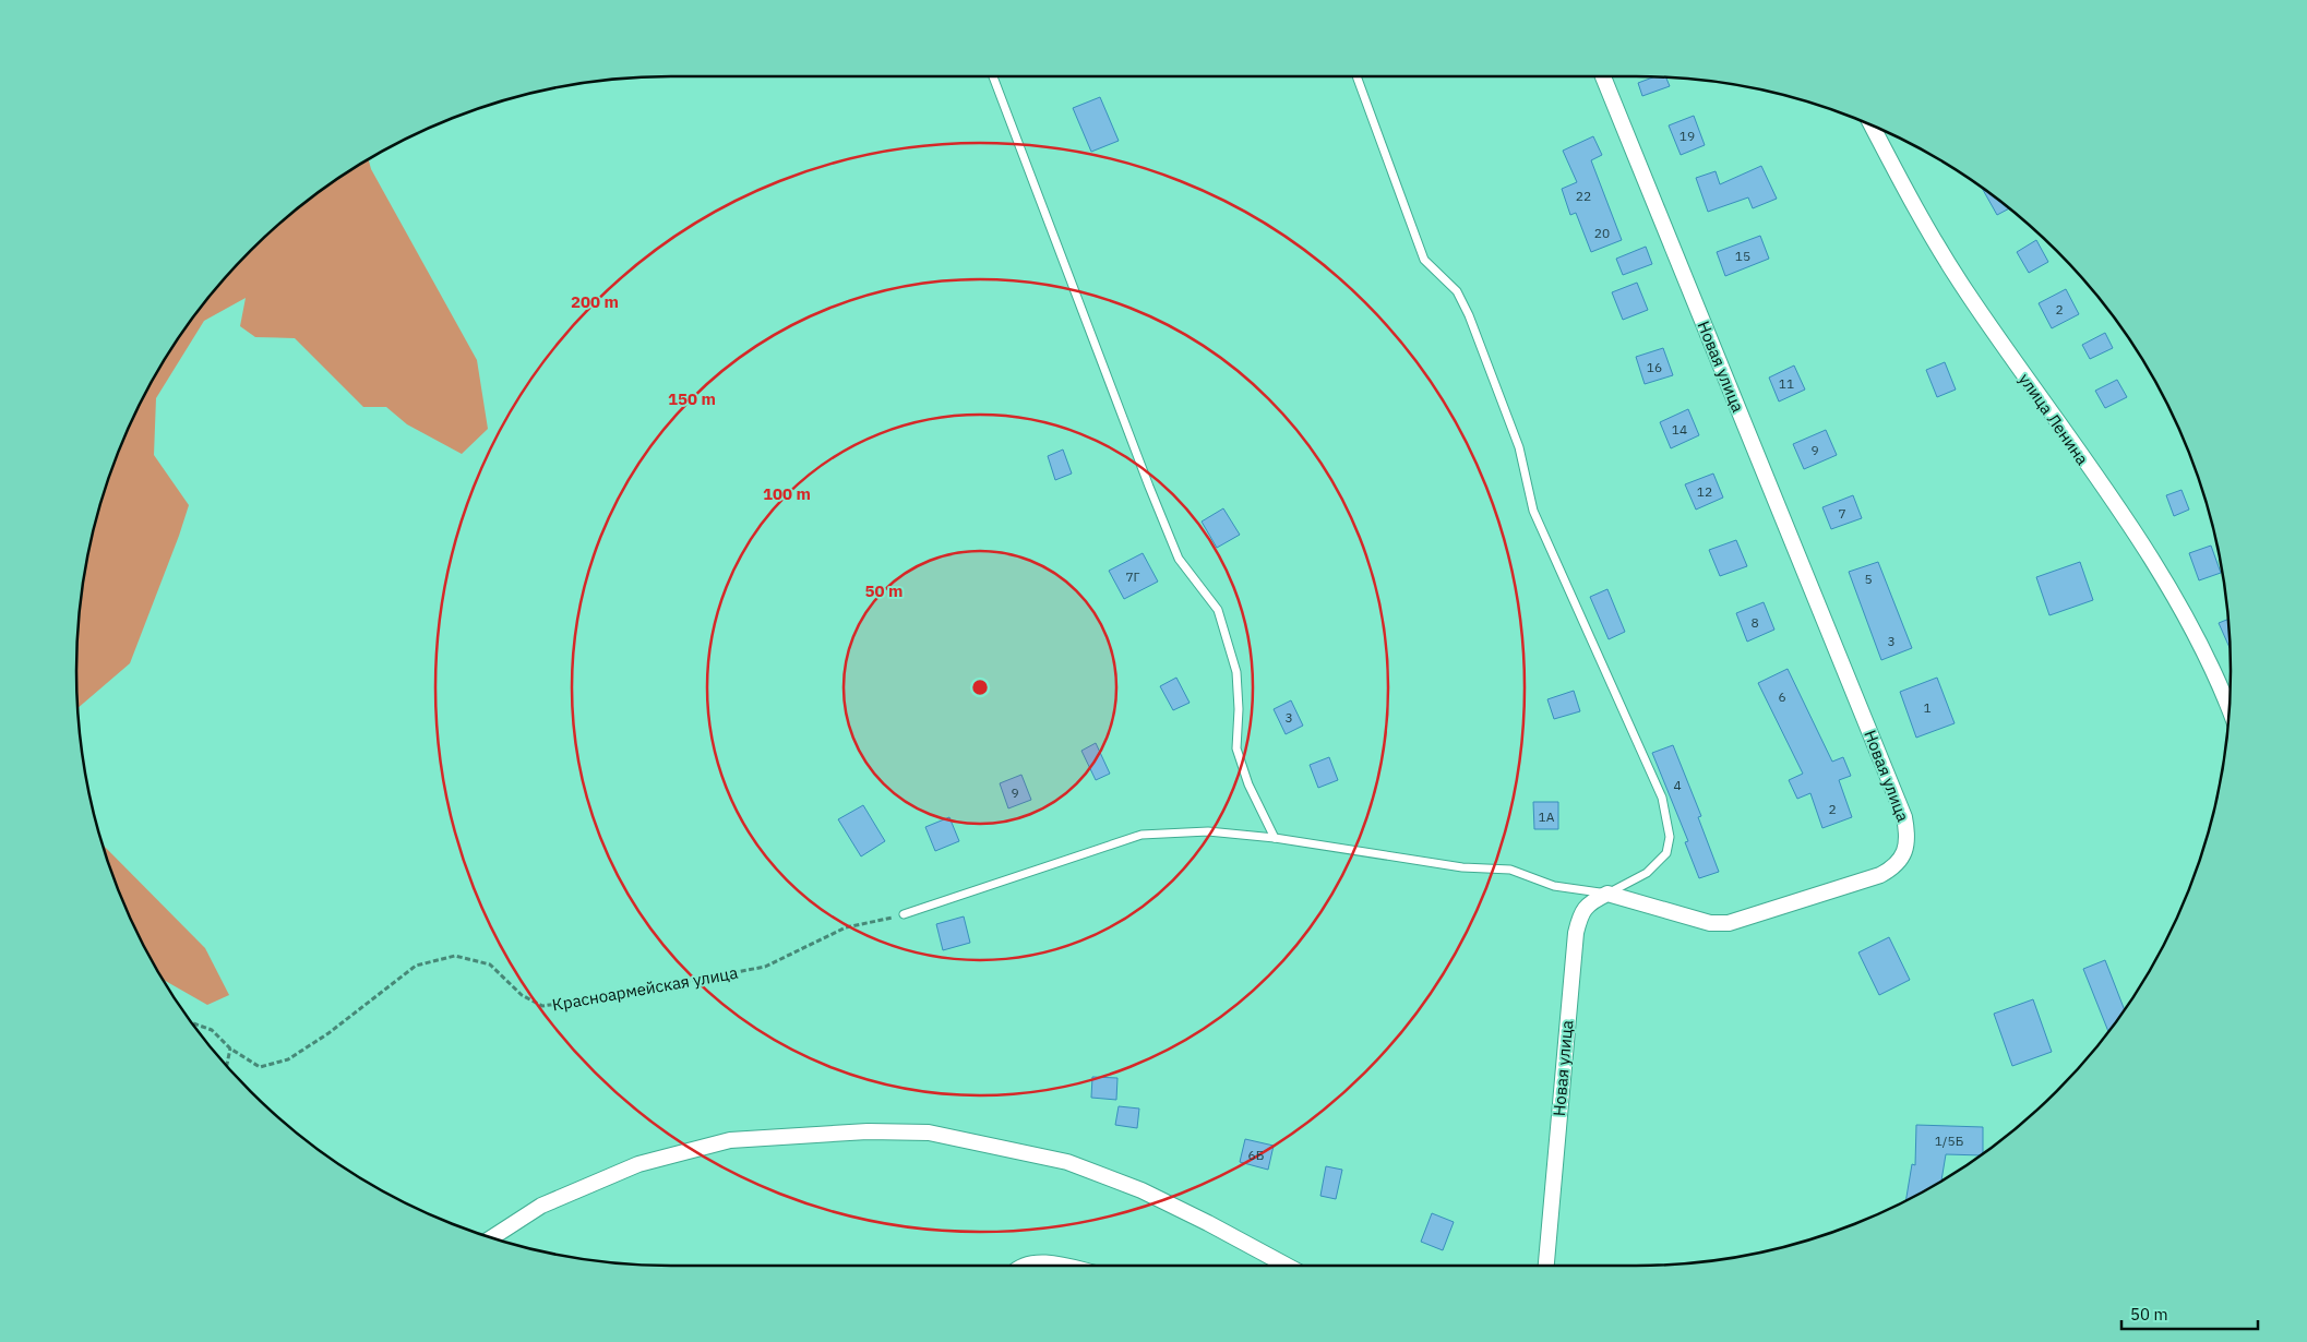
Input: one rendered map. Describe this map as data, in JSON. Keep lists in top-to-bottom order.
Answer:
{
  "streets": {
    "street": ["Новая улица", "улица Ленина"],
    "path": ["Красноармейская улица"]
  },
  "house_numbers": [
    "19",
    "22",
    "20",
    "15",
    "2",
    "16",
    "11",
    "14",
    "9",
    "12",
    "7",
    "7Г",
    "5",
    "8",
    "3",
    "6",
    "1",
    "3",
    "4",
    "9",
    "2",
    "1А",
    "1/5Б",
    "6Б"
  ],
  "scale_bar": "50 m",
  "rings": [
    "200 m",
    "150 m",
    "100 m",
    "50 m"
  ]
}
